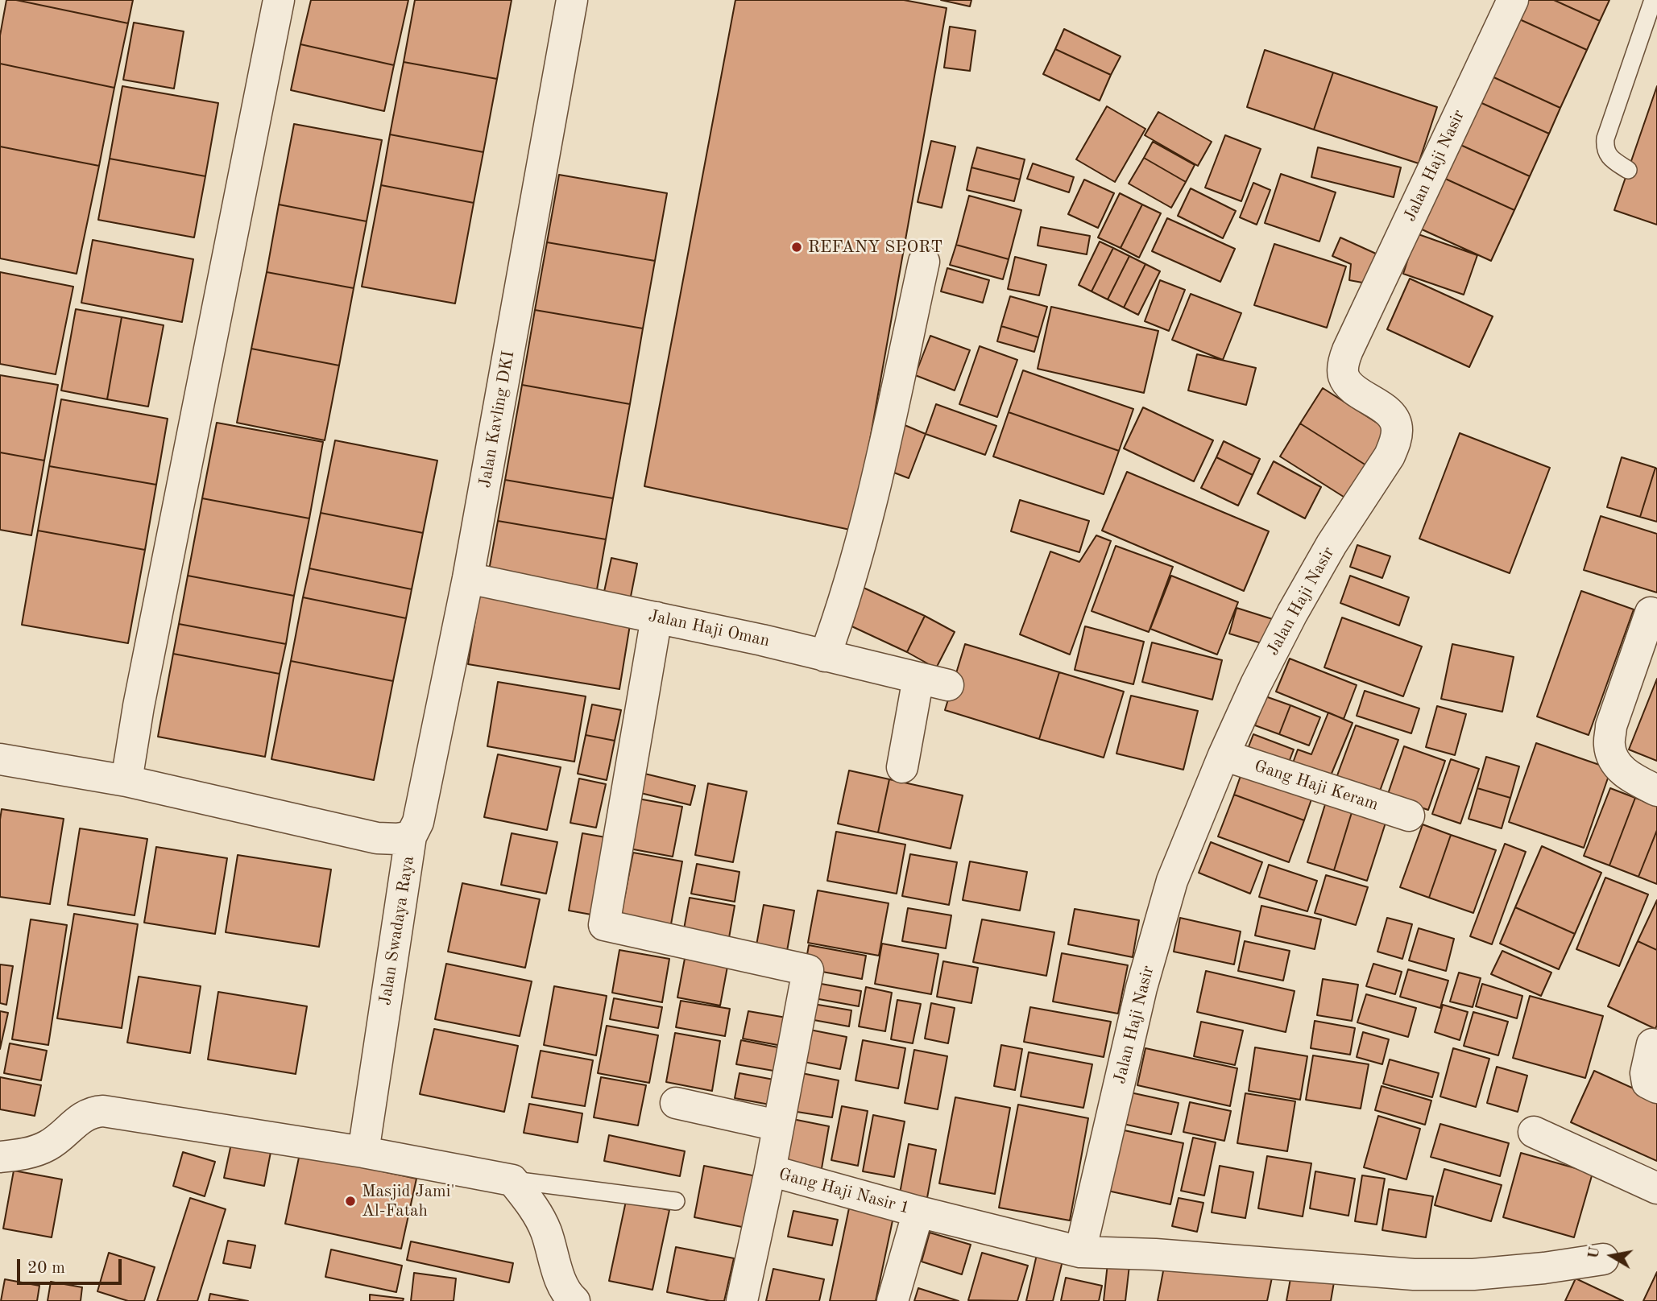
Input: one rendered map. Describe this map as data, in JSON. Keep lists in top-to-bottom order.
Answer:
{
  "streets": {
    "street": [
      "Jalan Haji Nasir",
      "Jalan Kavling DKI",
      "Jalan Haji Oman",
      "Gang Haji Keram",
      "Jalan Swadaya Raya",
      "Gang Haji Nasir 1"
    ]
  },
  "crossings": [
    ["Jalan Haji Nasir", "Gang Haji Keram"],
    ["Jalan Kavling DKI", "Jalan Haji Oman"],
    ["Jalan Kavling DKI", "Jalan Swadaya Raya"]
  ],
  "places": ["REFANY SPORT", "Masjid Jami' Al-Fatah"],
  "scale_bar": "20 m",
  "north": "left"
}
